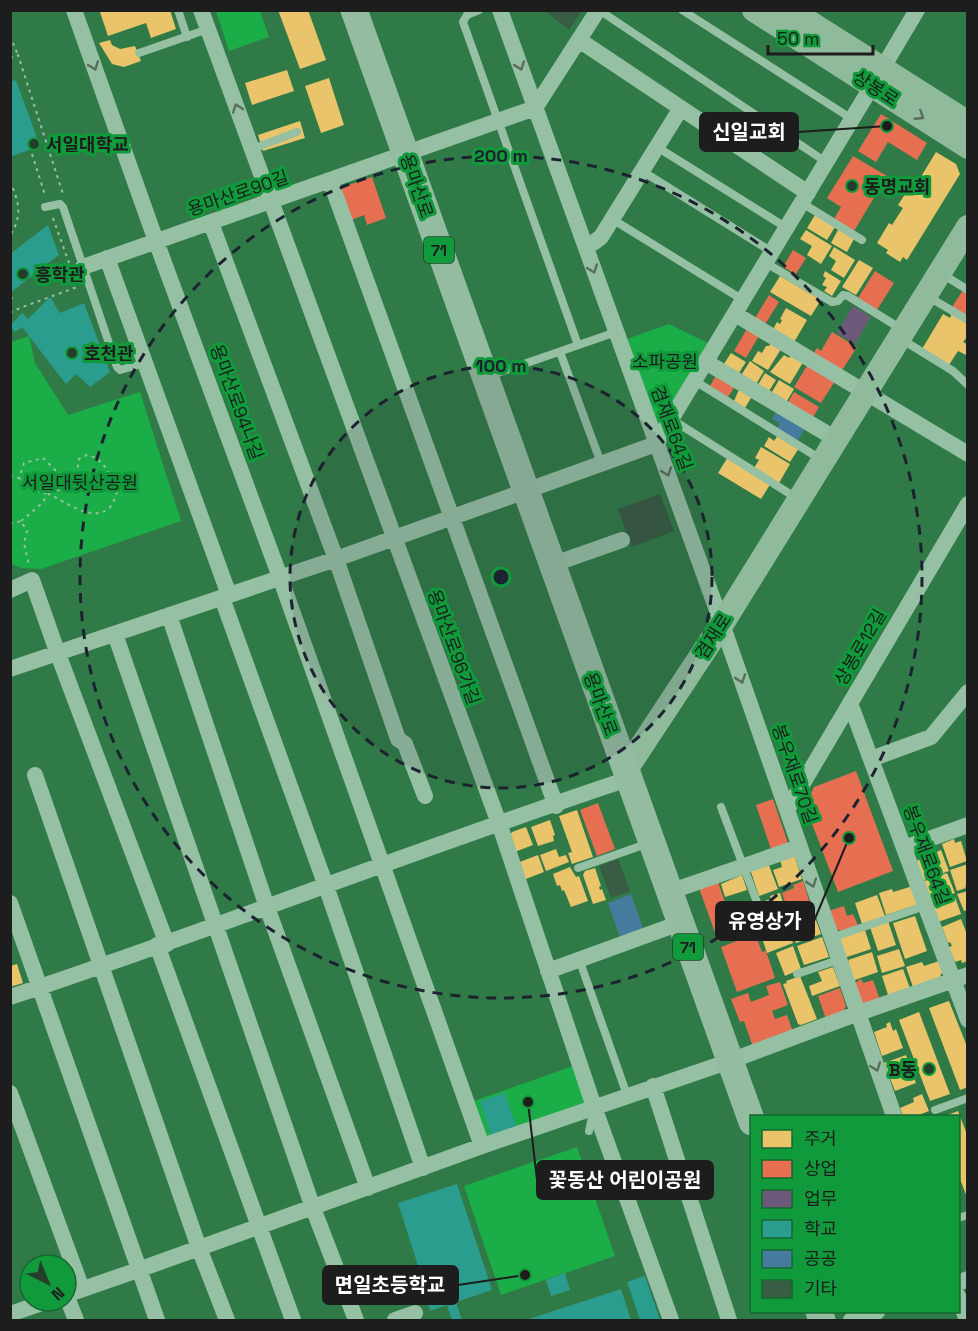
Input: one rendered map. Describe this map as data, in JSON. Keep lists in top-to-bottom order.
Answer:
{
  "streets": {
    "main road": [
      "상봉로",
      "용마산로",
      "71",
      "겸재로"
    ],
    "street": [
      "용마산로90길",
      "용마산로94나길",
      "겸재로64길",
      "용마산로96가길",
      "상봉로12길",
      "봉우재로70길",
      "봉우재로64길"
    ]
  },
  "crossings": [
    ["용마산로", "용마산로90길"],
    ["용마산로", "겸재로"],
    ["용마산로90길", "용마산로94나길"],
    ["용마산로90길", "겸재로64길"],
    ["용마산로90길", "용마산로96가길"],
    ["겸재로64길", "겸재로"],
    ["겸재로64길", "봉우재로70길"],
    ["겸재로", "봉우재로70길"],
    ["상봉로12길", "봉우재로70길"],
    ["상봉로12길", "봉우재로64길"]
  ],
  "one_way": ["겸재로64길", "봉우재로70길"],
  "parks": ["소파공원", "서일대뒷산공원"],
  "places": [
    "신일교회",
    "서일대학교",
    "동명교회",
    "흥학관",
    "호천관",
    "유영상가",
    "B동",
    "꽃동산 어린이공원",
    "면일초등학교"
  ],
  "legend": [
    "주거",
    "상업",
    "업무",
    "학교",
    "공공",
    "기타"
  ],
  "scale_bar": "50 m",
  "north": "bottom right",
  "rings": ["200 m", "100 m"]
}
